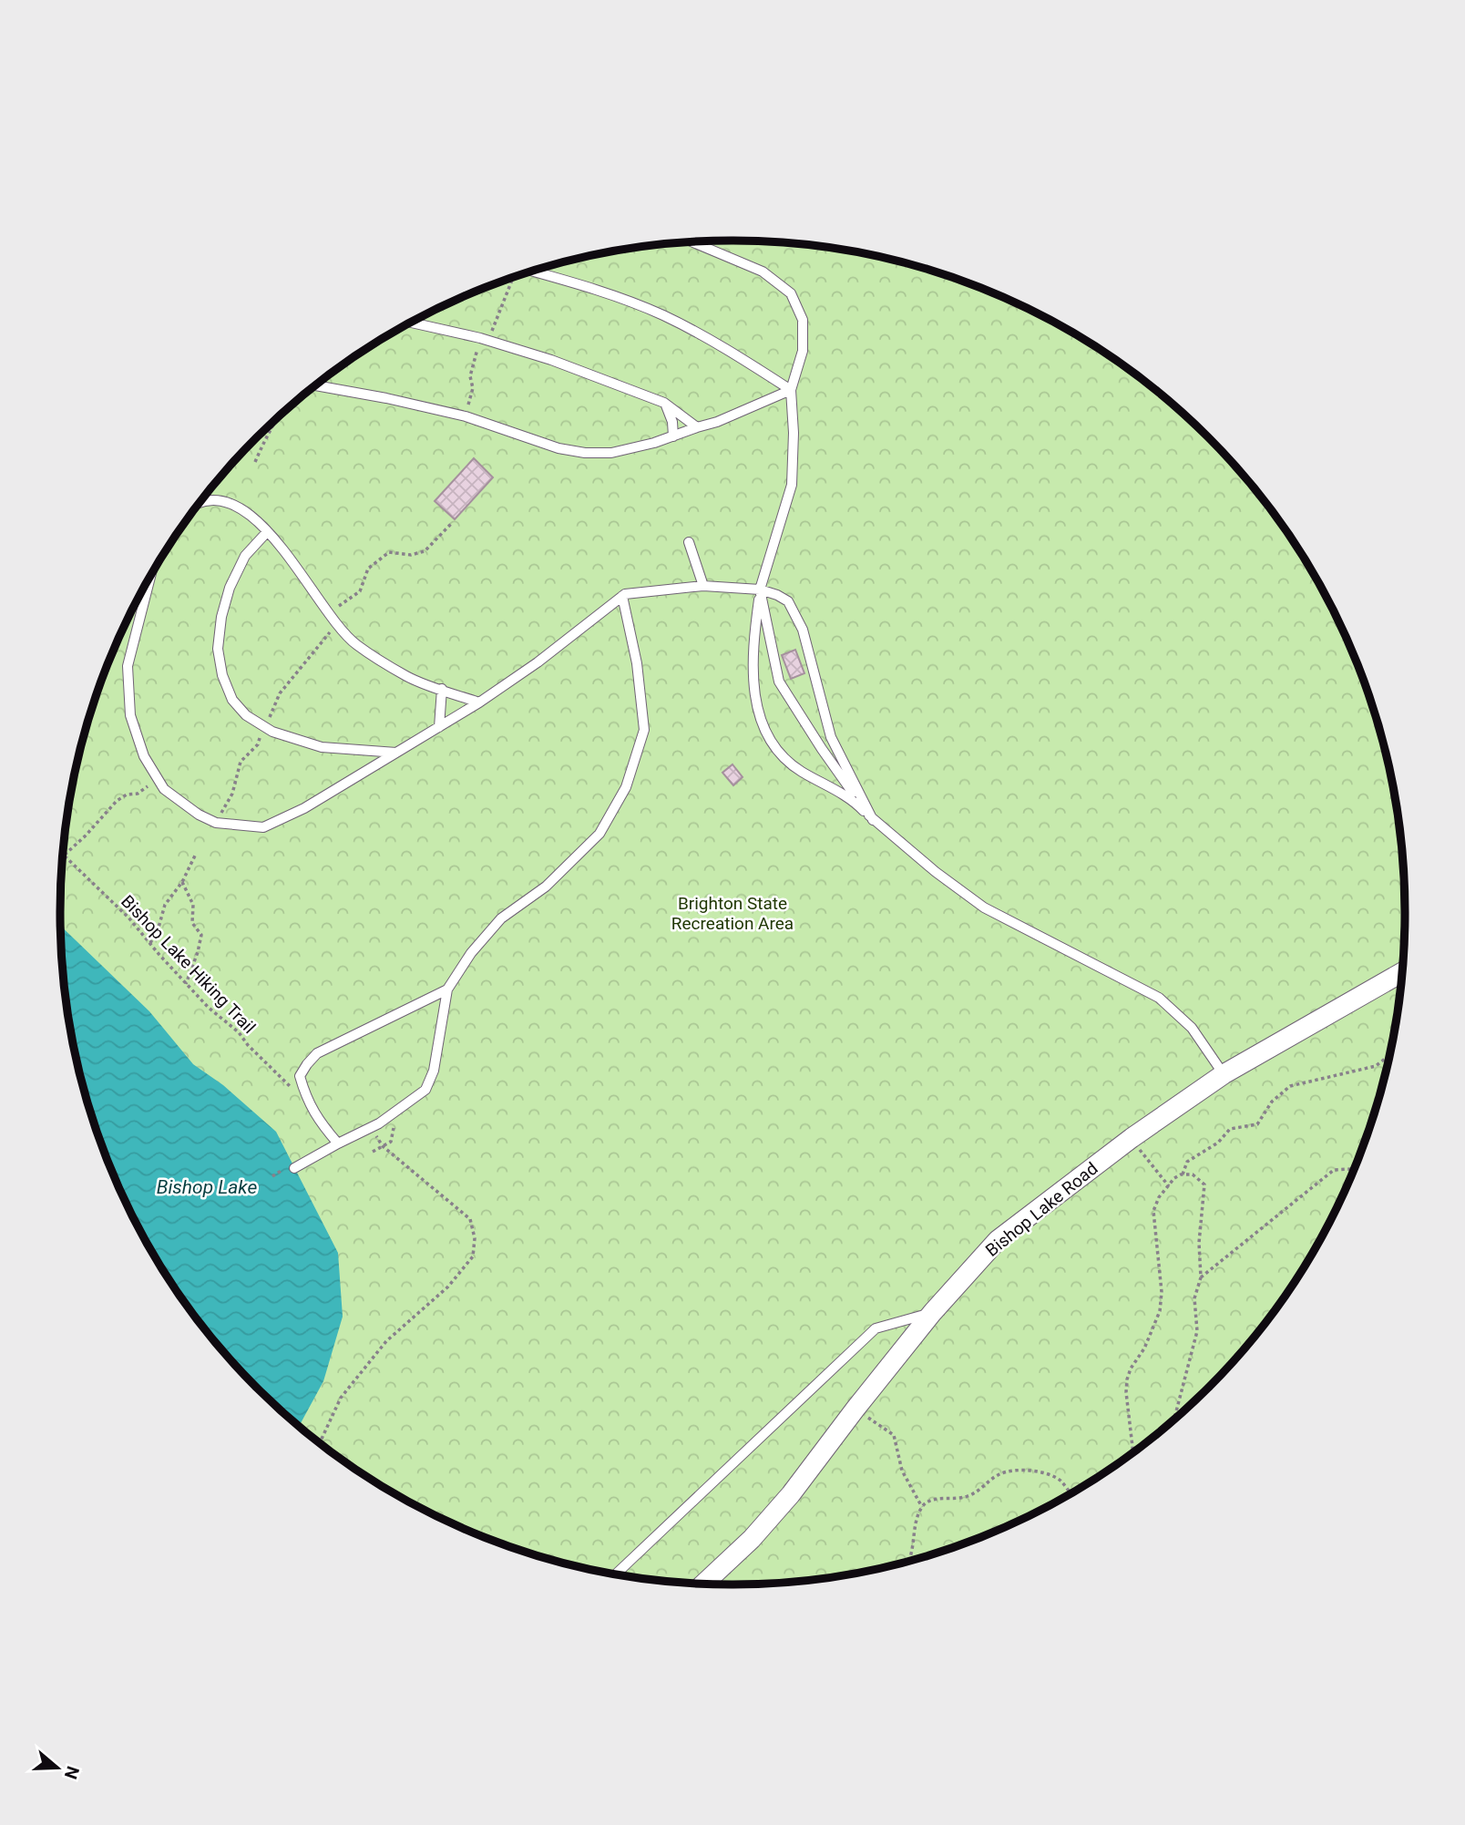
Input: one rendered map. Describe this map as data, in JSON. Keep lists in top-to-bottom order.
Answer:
{
  "streets": {
    "street": ["Bishop Lake Road"],
    "path": ["Bishop Lake Hiking Trail"]
  },
  "water": ["Bishop Lake"],
  "parks": ["Brighton State Recreation Area"],
  "north": "right"
}
